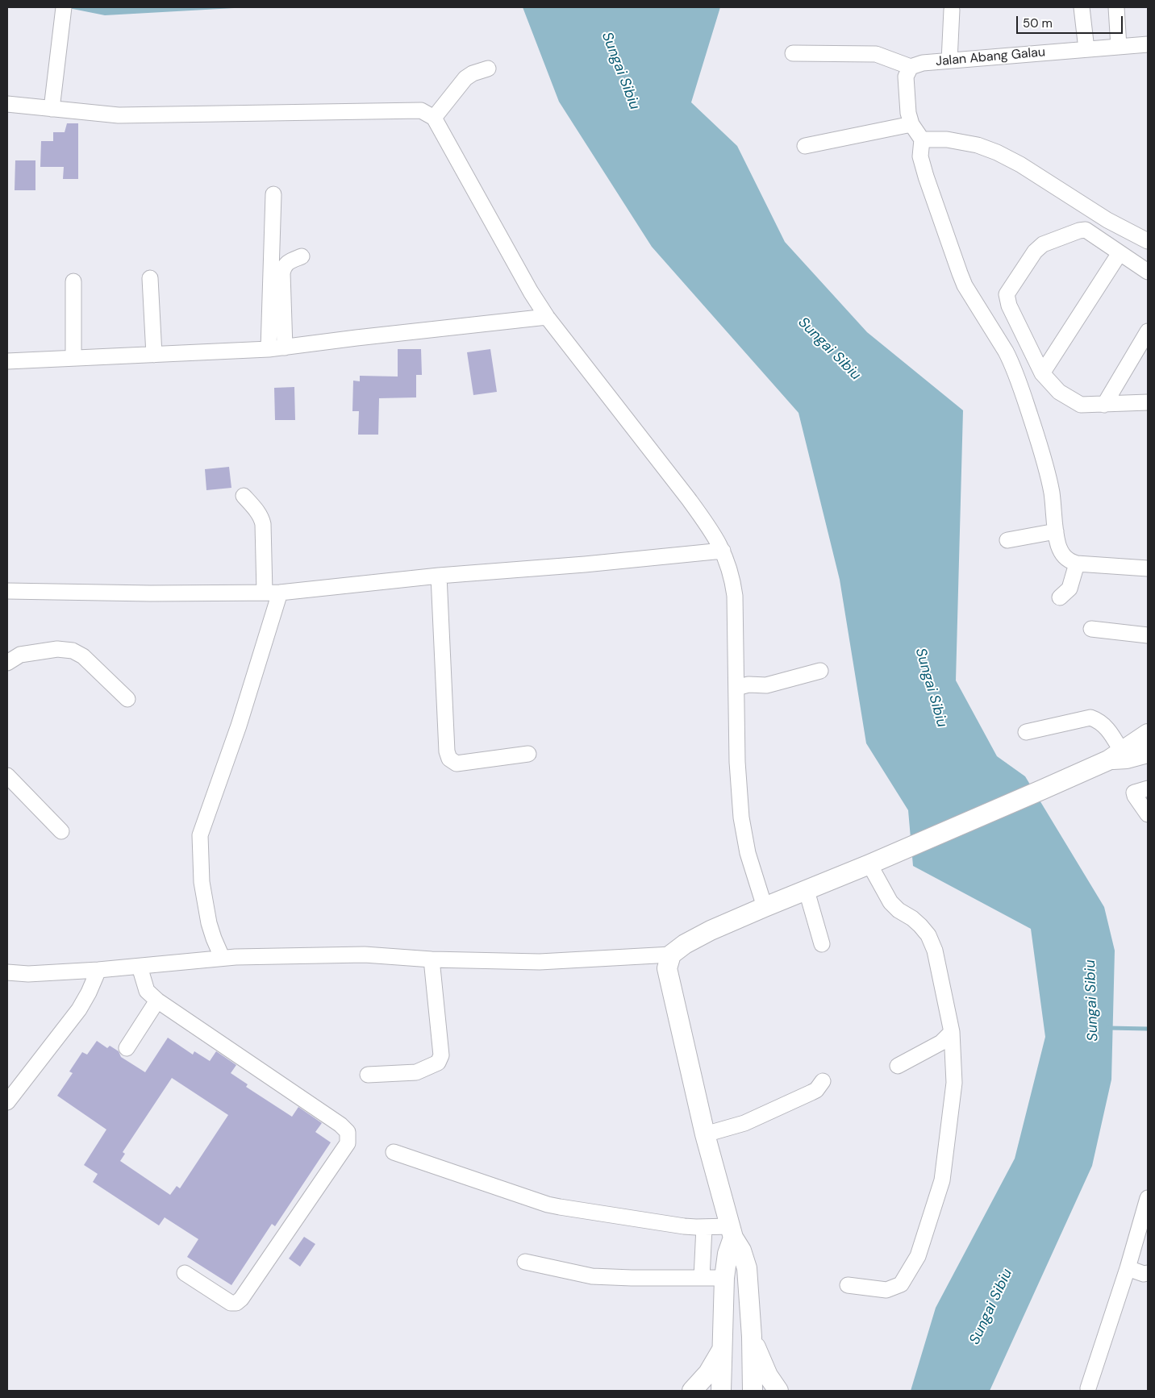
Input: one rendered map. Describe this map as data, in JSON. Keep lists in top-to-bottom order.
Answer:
{
  "streets": {
    "street": ["Jalan Abang Galau"]
  },
  "water": ["Sungai Sibiu"],
  "scale_bar": "50 m"
}
